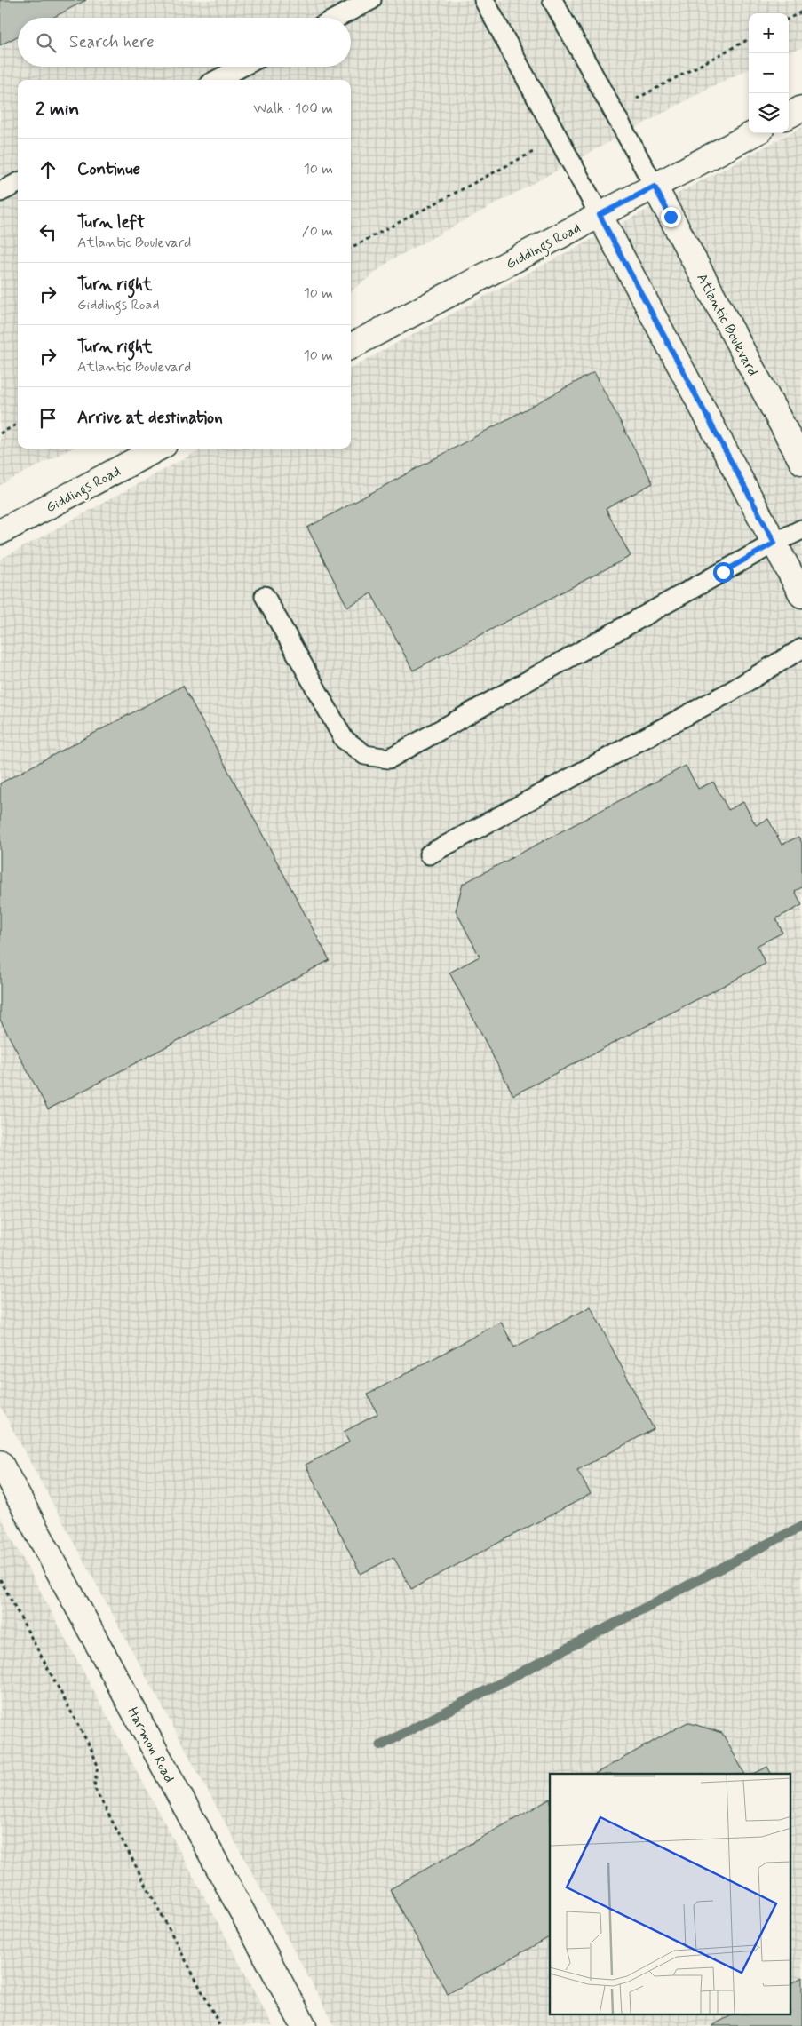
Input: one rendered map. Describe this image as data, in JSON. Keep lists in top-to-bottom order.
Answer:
{
  "streets": {
    "street": ["Giddings Road", "Atlantic Boulevard", "Harmon Road"]
  },
  "crossings": [
    ["Giddings Road", "Atlantic Boulevard"]
  ],
  "page": {
    "map_buttons": ["+", "−"],
    "search": "Search here",
    "heading": ["2 min", "Walk · 100 m"],
    "list": [
      ["Continue", "10 m"],
      ["Turn left", "Atlantic Boulevard", "70 m"],
      ["Turn right", "Giddings Road", "10 m"],
      ["Turn right", "Atlantic Boulevard", "10 m"],
      "Arrive at destination"
    ]
  }
}
